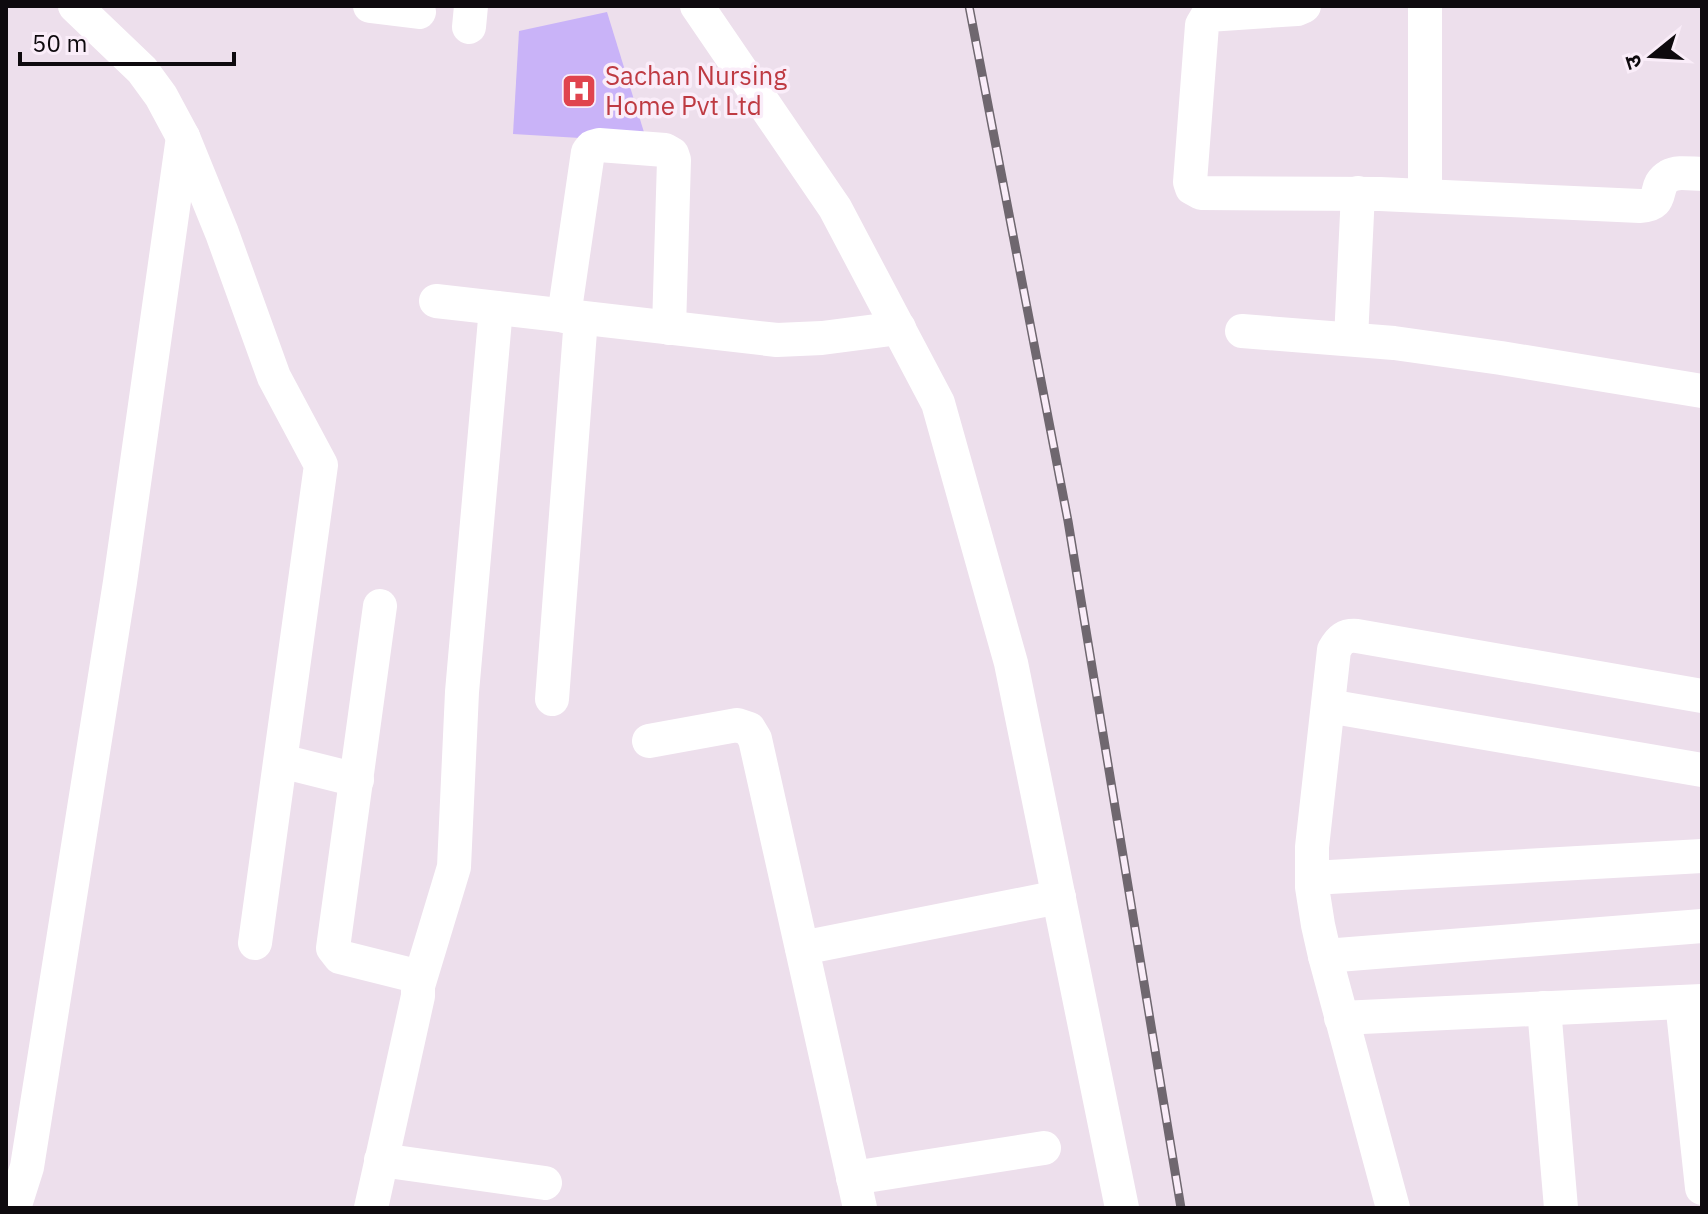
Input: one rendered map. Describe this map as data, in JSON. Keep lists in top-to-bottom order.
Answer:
{
  "places": {
    "hospital": ["Sachan Nursing Home Pvt Ltd"]
  },
  "scale_bar": "50 m",
  "north": "left"
}
